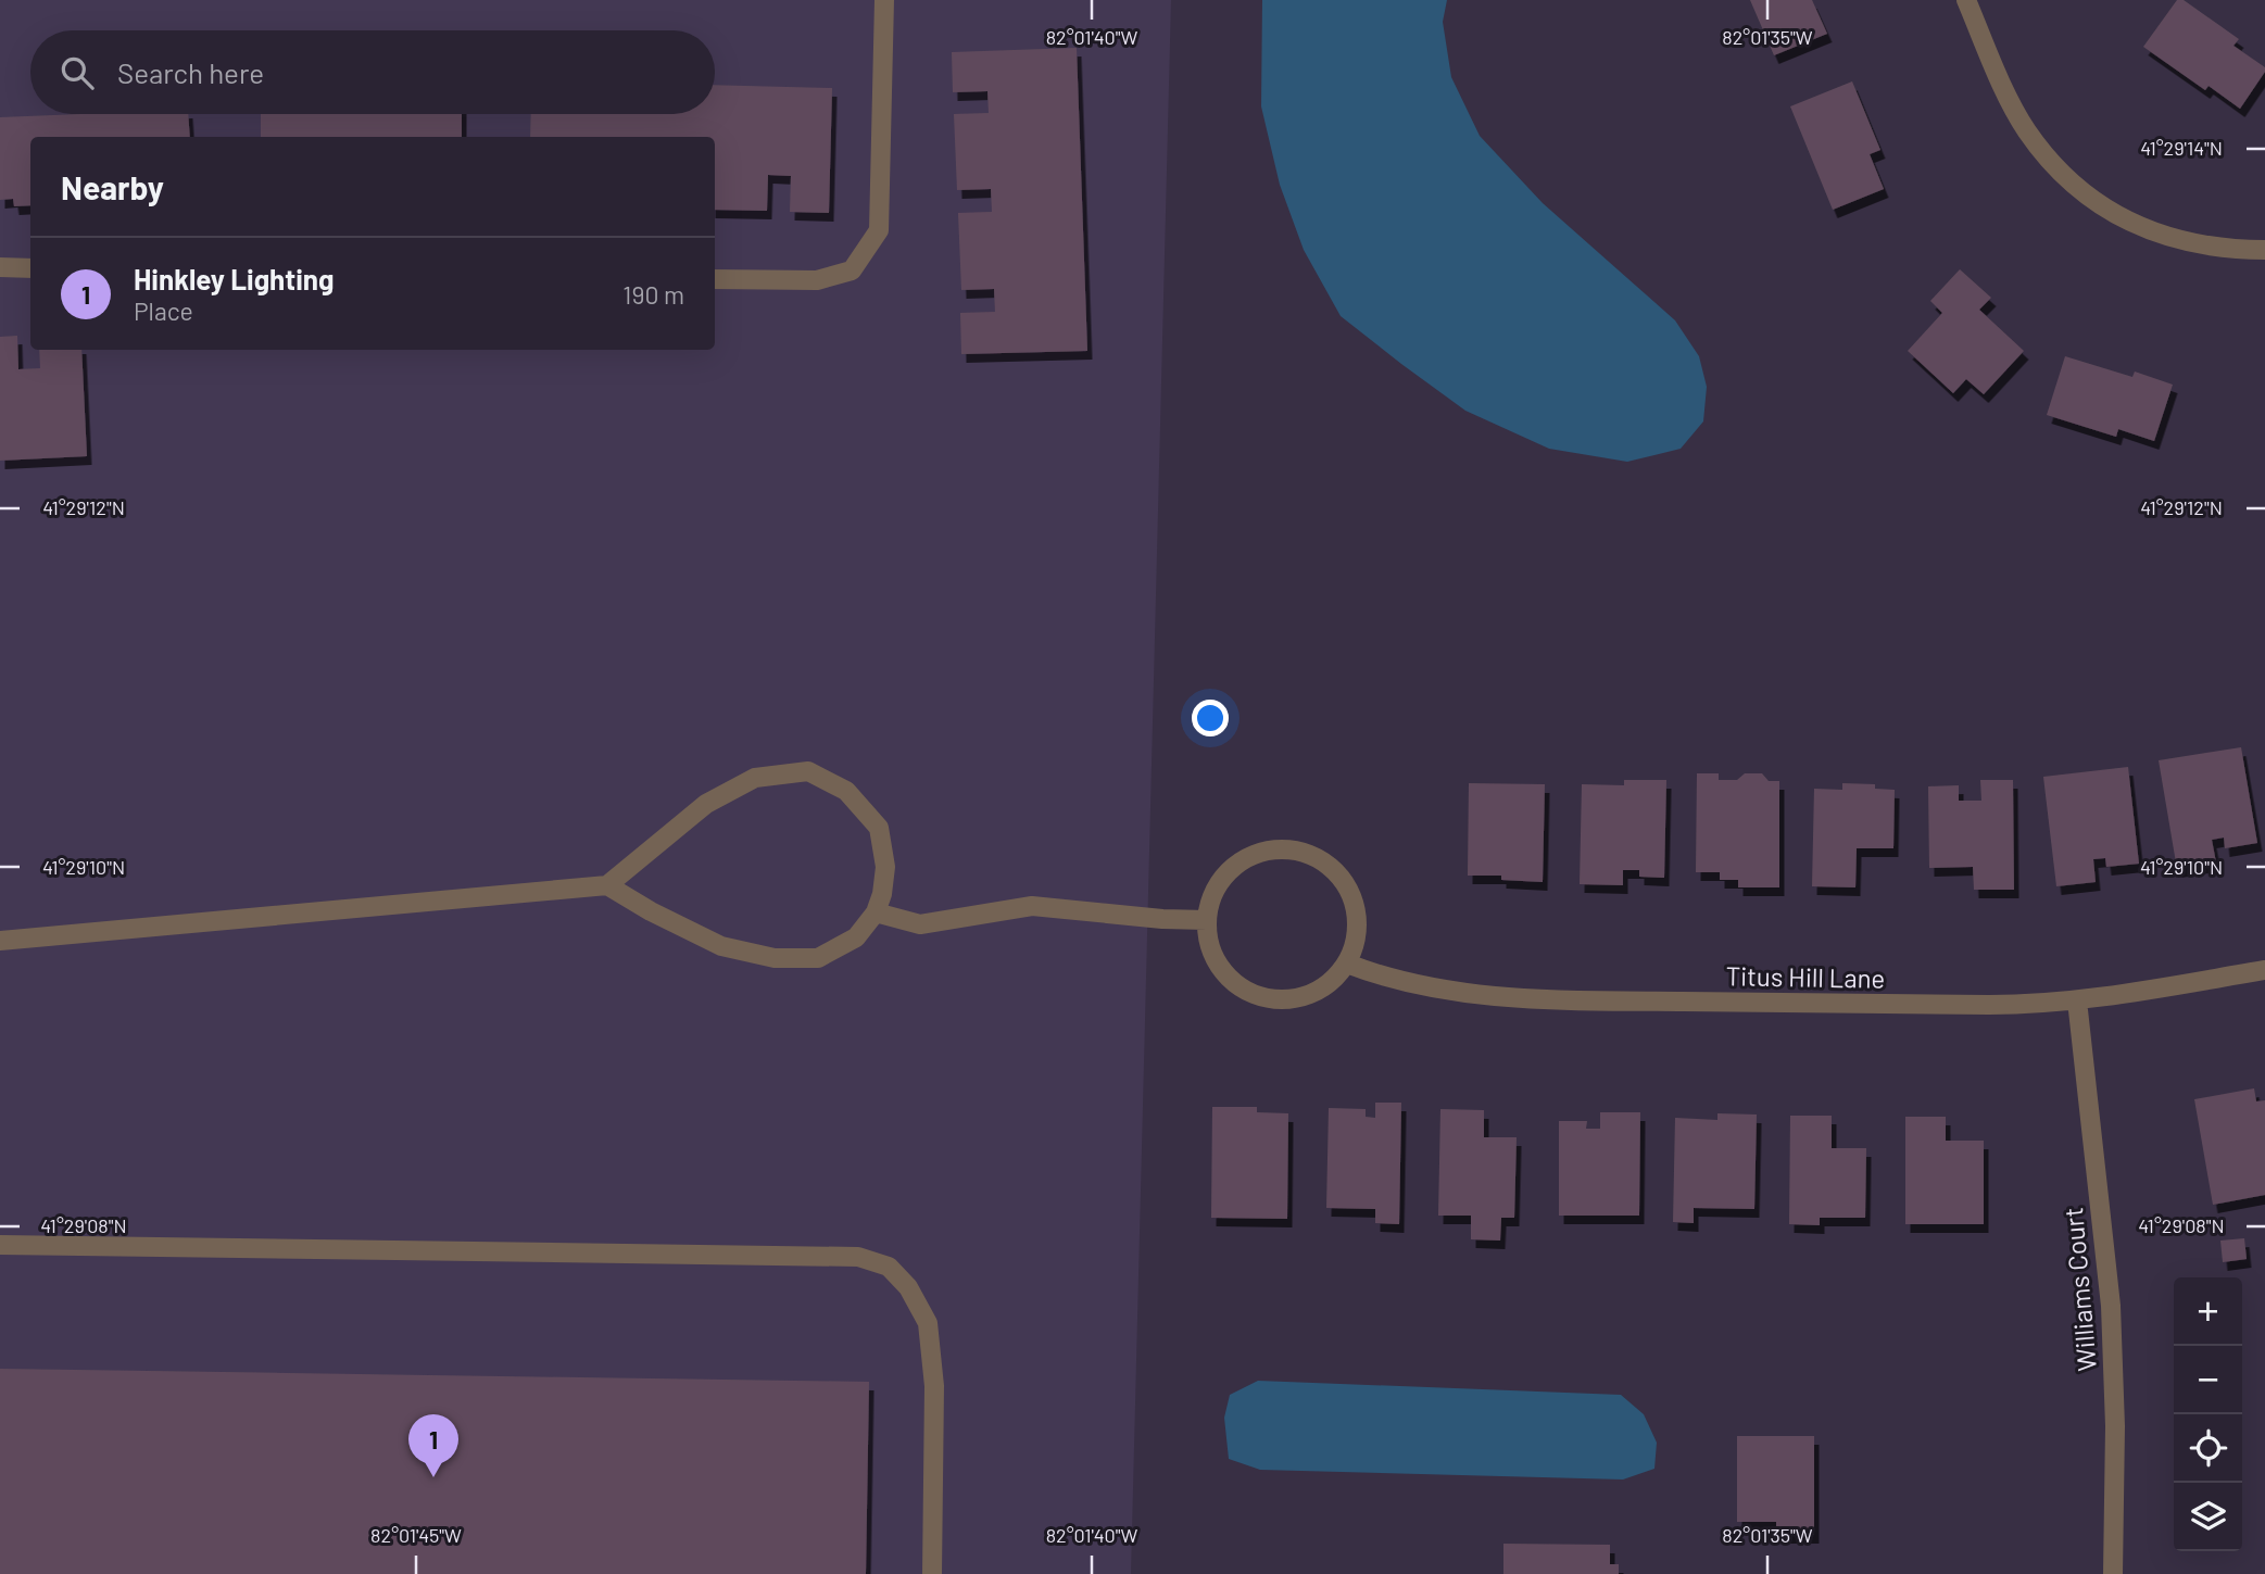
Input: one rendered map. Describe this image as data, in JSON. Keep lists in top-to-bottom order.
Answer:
{
  "streets": {
    "street": ["Titus Hill Lane", "Williams Court"]
  },
  "crossings": [
    ["Titus Hill Lane", "Williams Court"]
  ],
  "page": {
    "search": "Search here",
    "heading": "Nearby",
    "list": [
      {
        "mark": "1",
        "name": "Hinkley Lighting",
        "note": "Place",
        "value": "190 m"
      }
    ],
    "map_buttons": ["+", "−"],
    "pins": "1"
  },
  "coordinates": [
    "82°01'40\"W",
    "82°01'35\"W",
    "41°29'14\"N",
    "41°29'12\"N",
    "41°29'10\"N",
    "41°29'08\"N",
    "82°01'45\"W"
  ]
}
